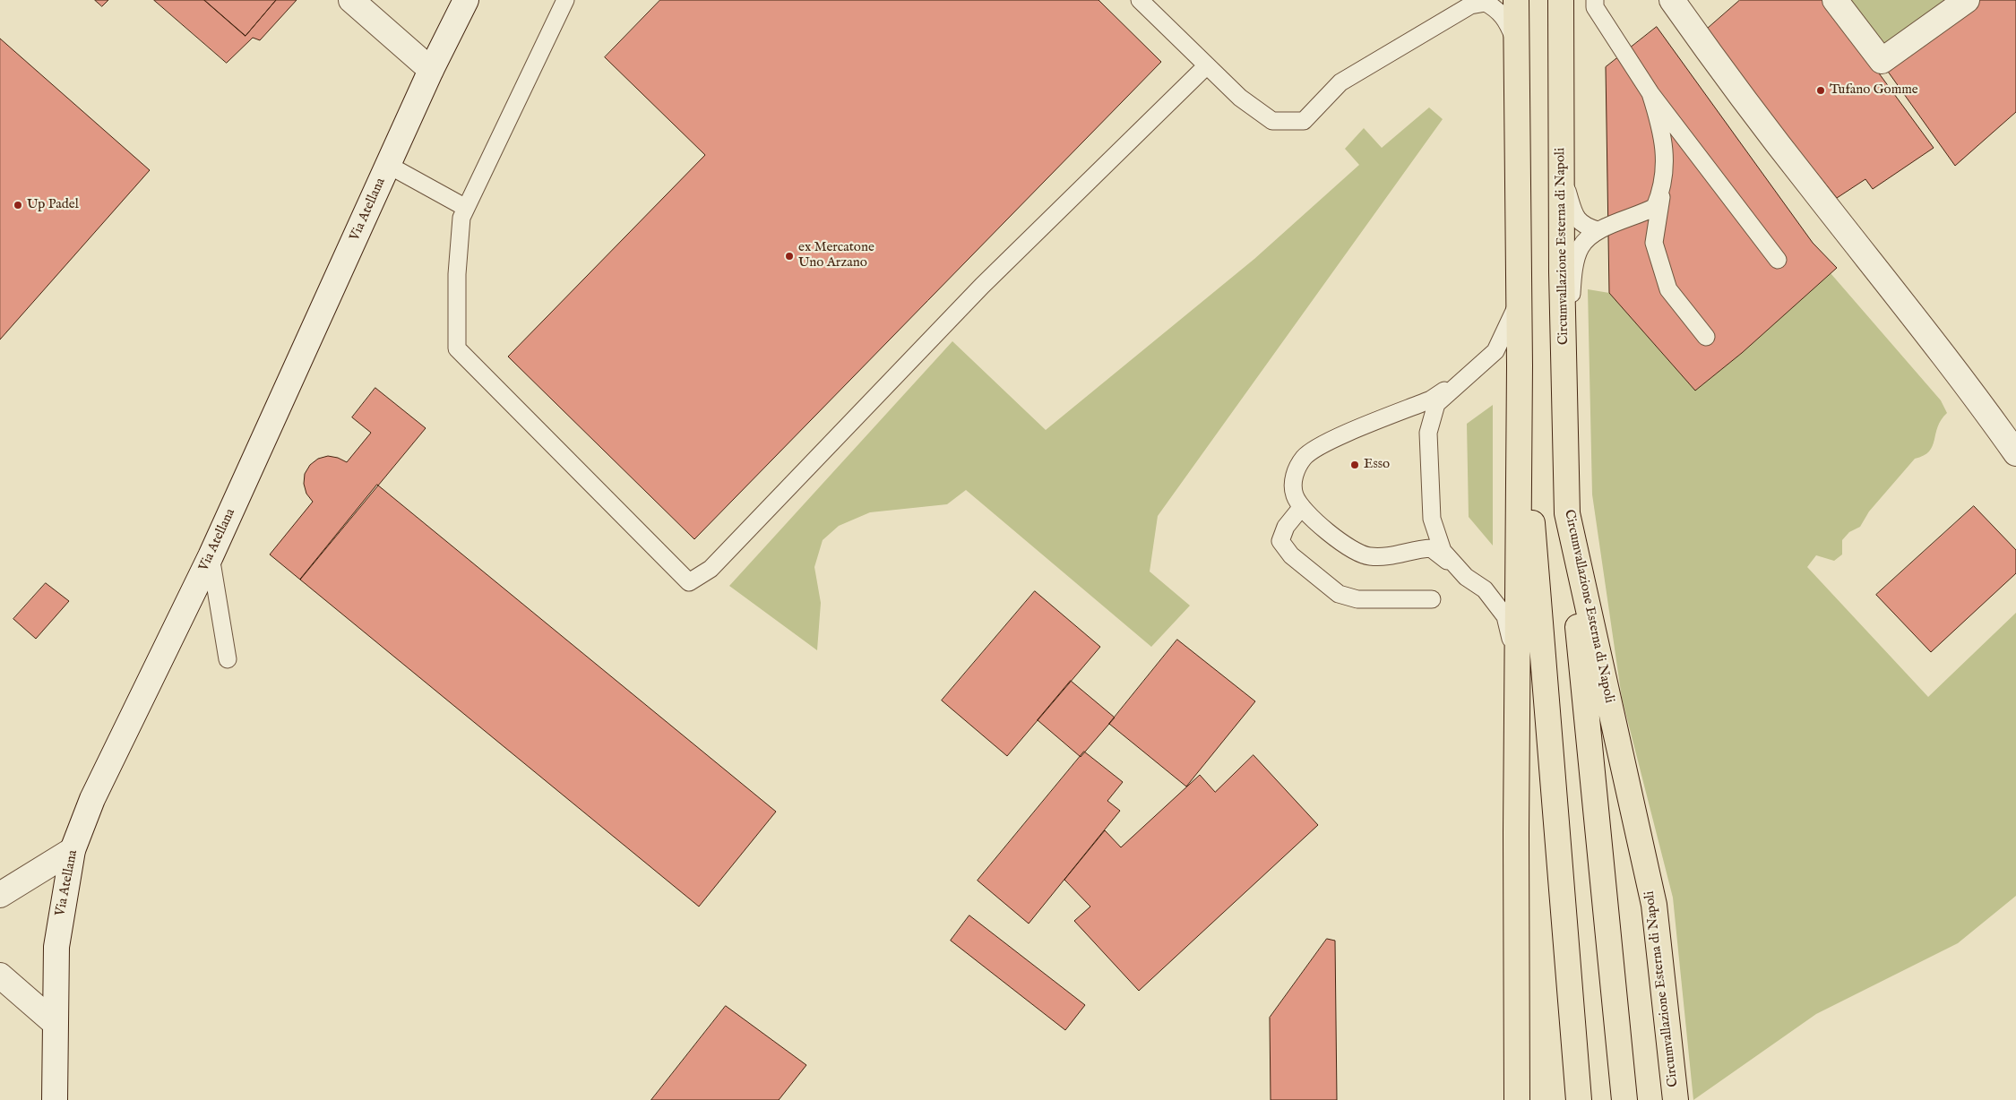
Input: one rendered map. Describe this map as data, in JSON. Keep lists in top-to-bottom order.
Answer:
{
  "streets": {
    "highway": ["Circumvallazione Esterna di Napoli"],
    "main road": ["Via Atellana"]
  },
  "places": [
    "Tufano Gomme",
    "Up Padel",
    "ex Mercatone Uno Arzano",
    "Esso"
  ]
}
